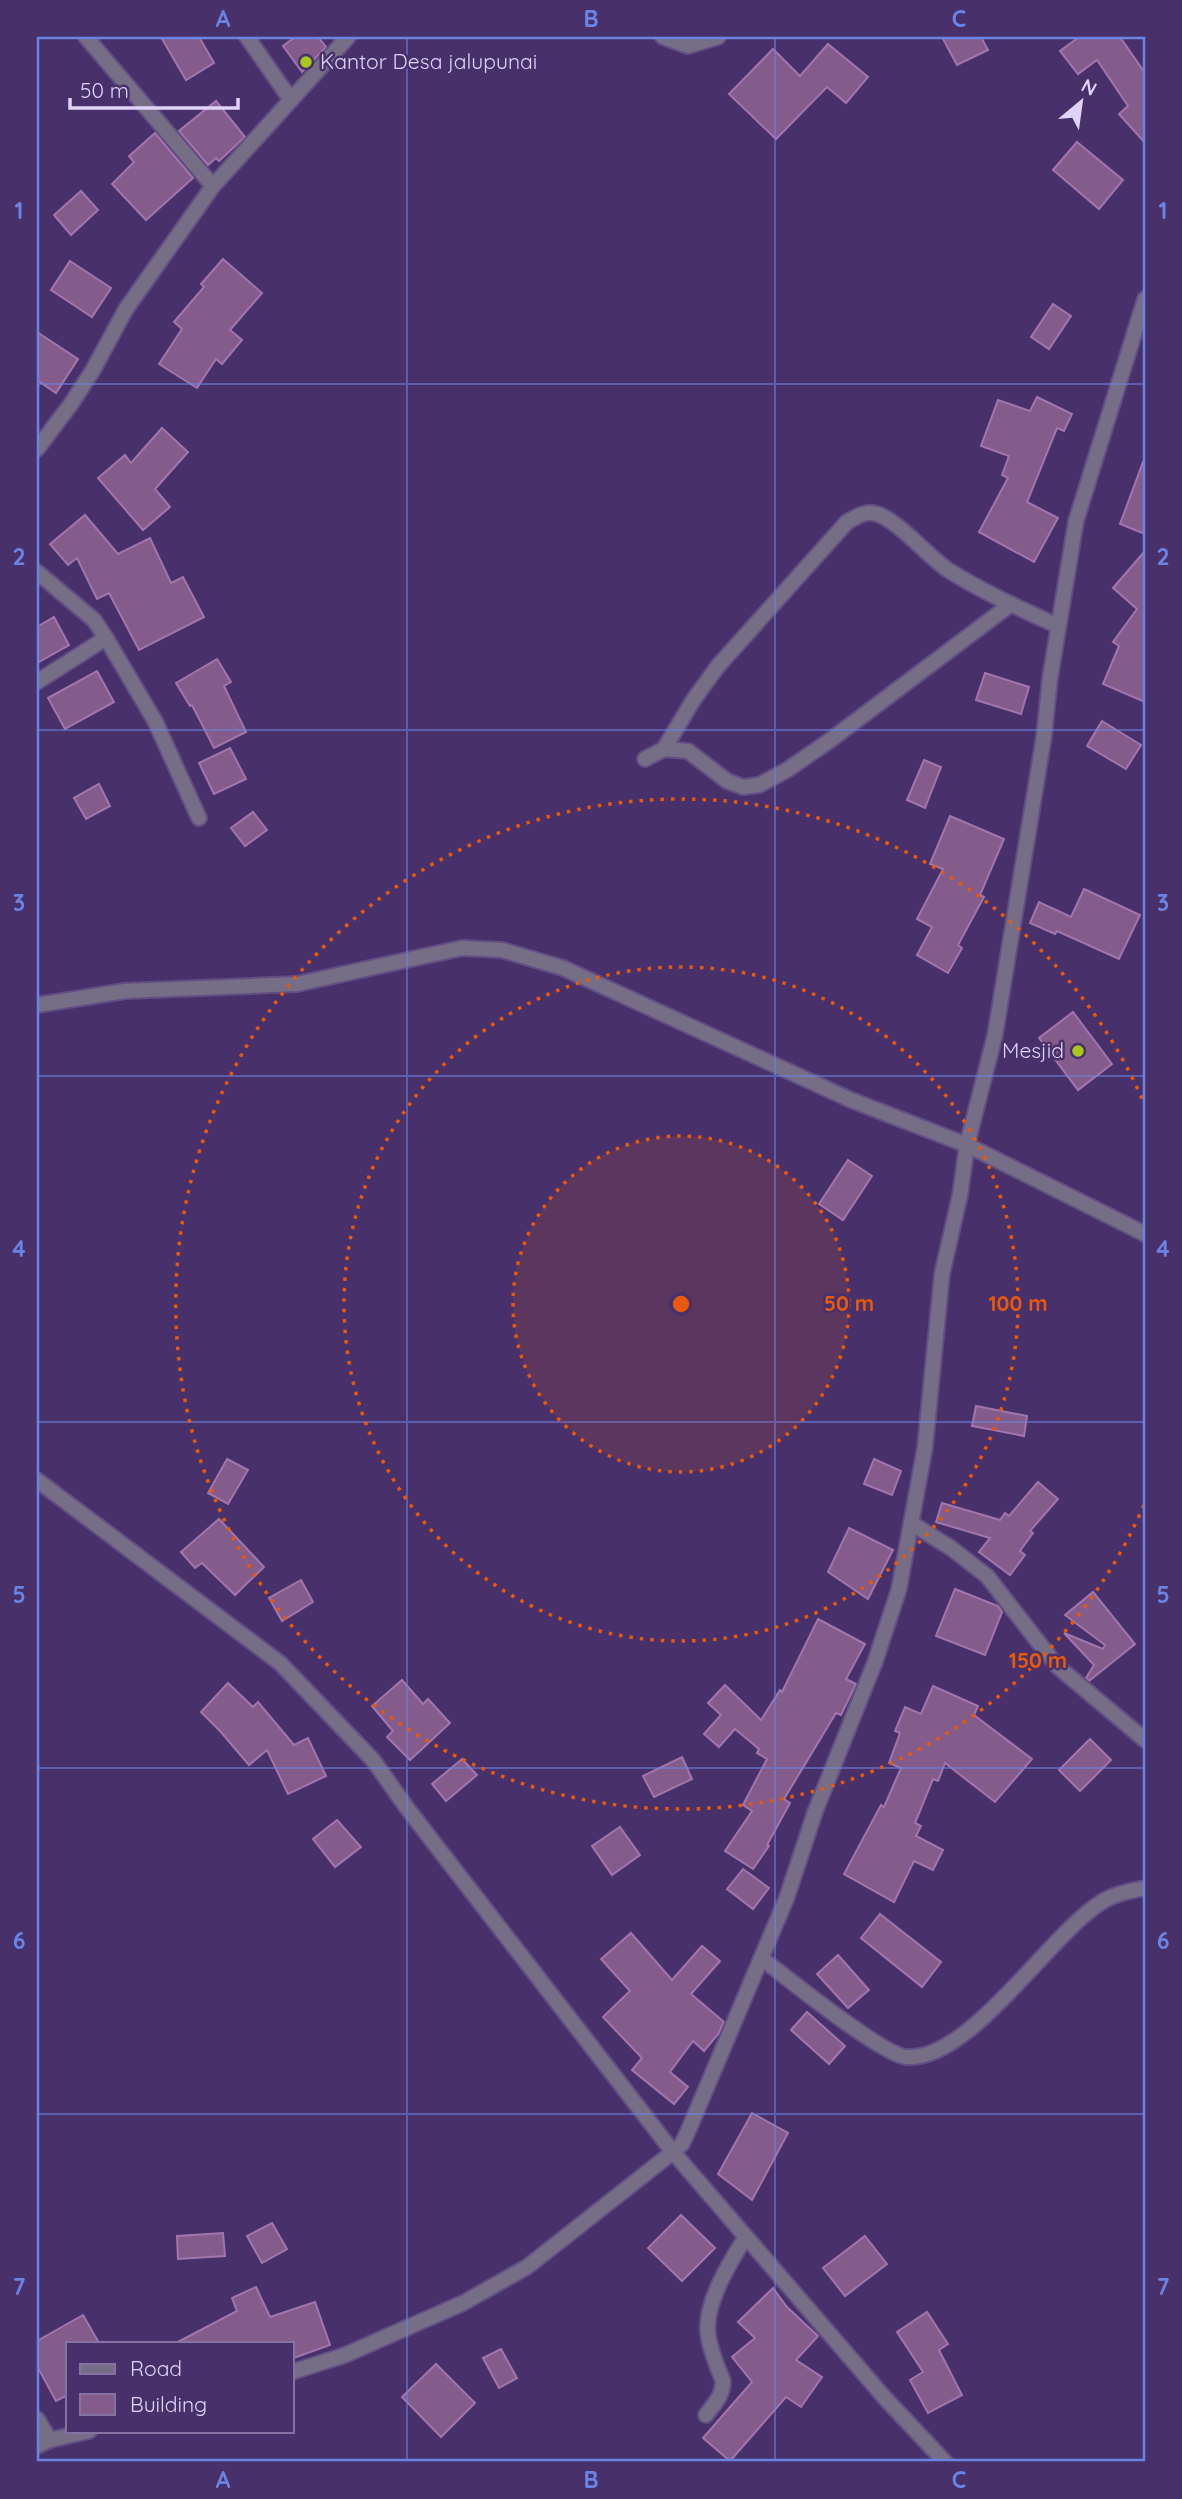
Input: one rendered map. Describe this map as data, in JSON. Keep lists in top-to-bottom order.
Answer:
{
  "places": ["Kantor Desa jalupunai", "Mesjid"],
  "legend": ["Road", "Building"],
  "scale_bar": "50 m",
  "north": "top right",
  "grid": {
    "columns": ["A", "B", "C"],
    "rows": [
      "1",
      "2",
      "3",
      "4",
      "5",
      "6",
      "7"
    ]
  },
  "rings": ["50 m", "100 m", "150 m"]
}
